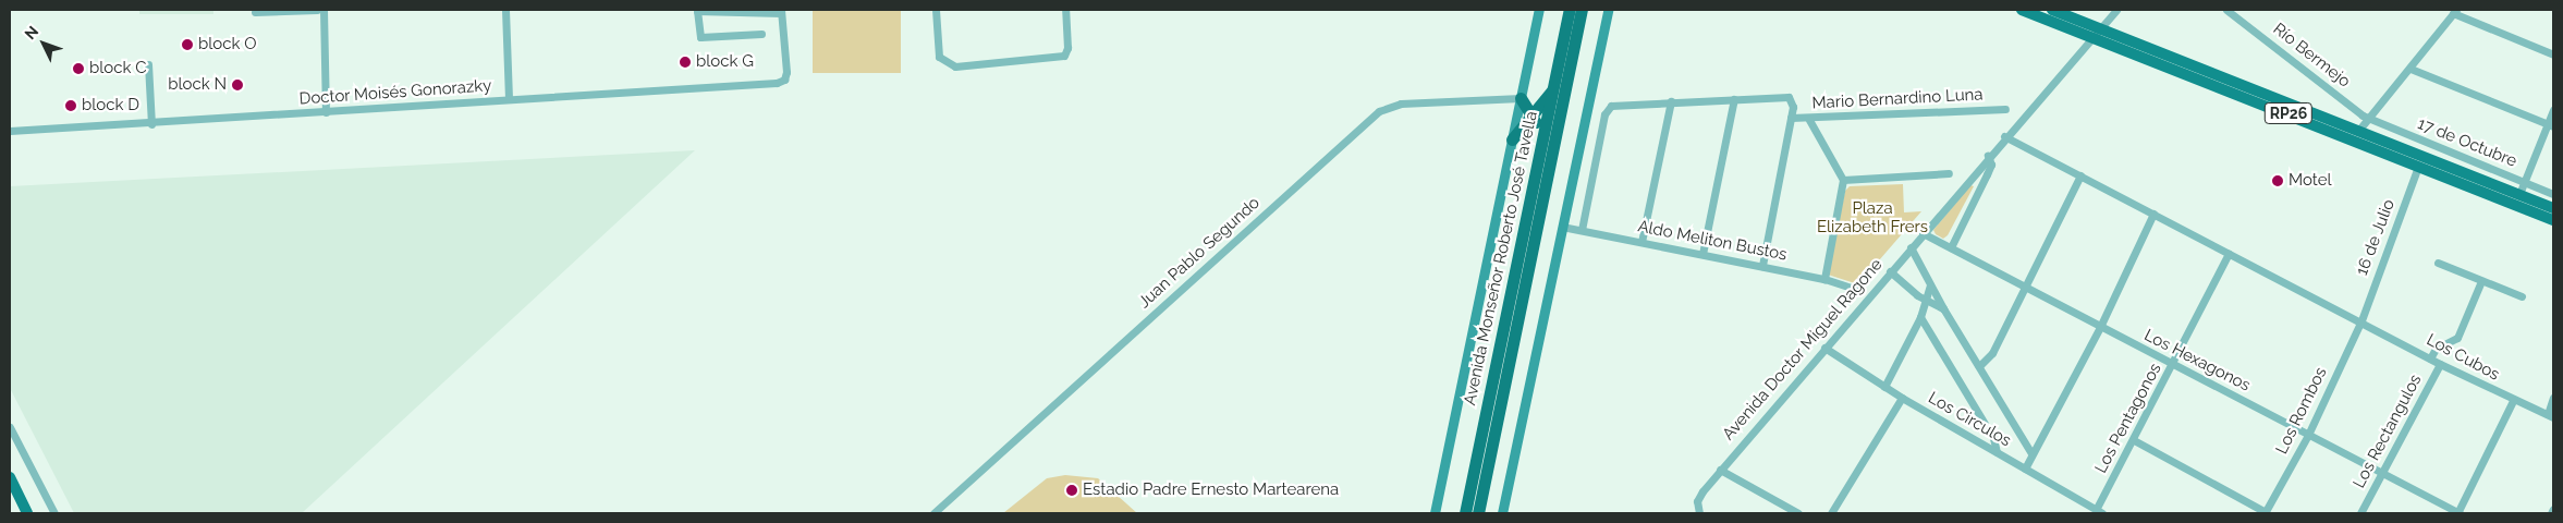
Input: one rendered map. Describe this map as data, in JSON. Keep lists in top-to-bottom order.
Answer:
{
  "streets": {
    "highway": ["Avenida Monseñor Roberto José Tavella"],
    "main road": ["RP26"],
    "street": [
      "Río Bermejo",
      "Doctor Moisés Gonorazky",
      "Mario Bernardino Luna",
      "17 de Octubre",
      "16 de Julio",
      "Aldo Meliton Bustos",
      "Juan Pablo Segundo",
      "Avenida Doctor Miguel Ragone",
      "Los Cubos",
      "Los Hexagonos",
      "Los Rombos",
      "Los Pentagonos",
      "Los Circulos",
      "Los Rectangulos"
    ]
  },
  "crossings": [
    ["Río Bermejo", "17 de Octubre"],
    ["RP26", "16 de Julio"],
    ["RP26", "Avenida Doctor Miguel Ragone"],
    ["16 de Julio", "Los Cubos"],
    ["16 de Julio", "Los Rombos"],
    ["Avenida Doctor Miguel Ragone", "Los Cubos"],
    ["Avenida Doctor Miguel Ragone", "Los Hexagonos"],
    ["Avenida Doctor Miguel Ragone", "Los Circulos"],
    ["Los Cubos", "Los Rombos"],
    ["Los Cubos", "Los Pentagonos"],
    ["Los Cubos", "Los Rectangulos"],
    ["Los Hexagonos", "Los Rombos"],
    ["Los Hexagonos", "Los Pentagonos"],
    ["Los Hexagonos", "Los Rectangulos"],
    ["Los Pentagonos", "Los Circulos"]
  ],
  "parks": ["Plaza Elizabeth Frers"],
  "places": [
    "block O",
    "block G",
    "block C",
    "block N",
    "block D",
    "Motel",
    "Estadio Padre Ernesto Martearena"
  ],
  "north": "top left"
}
